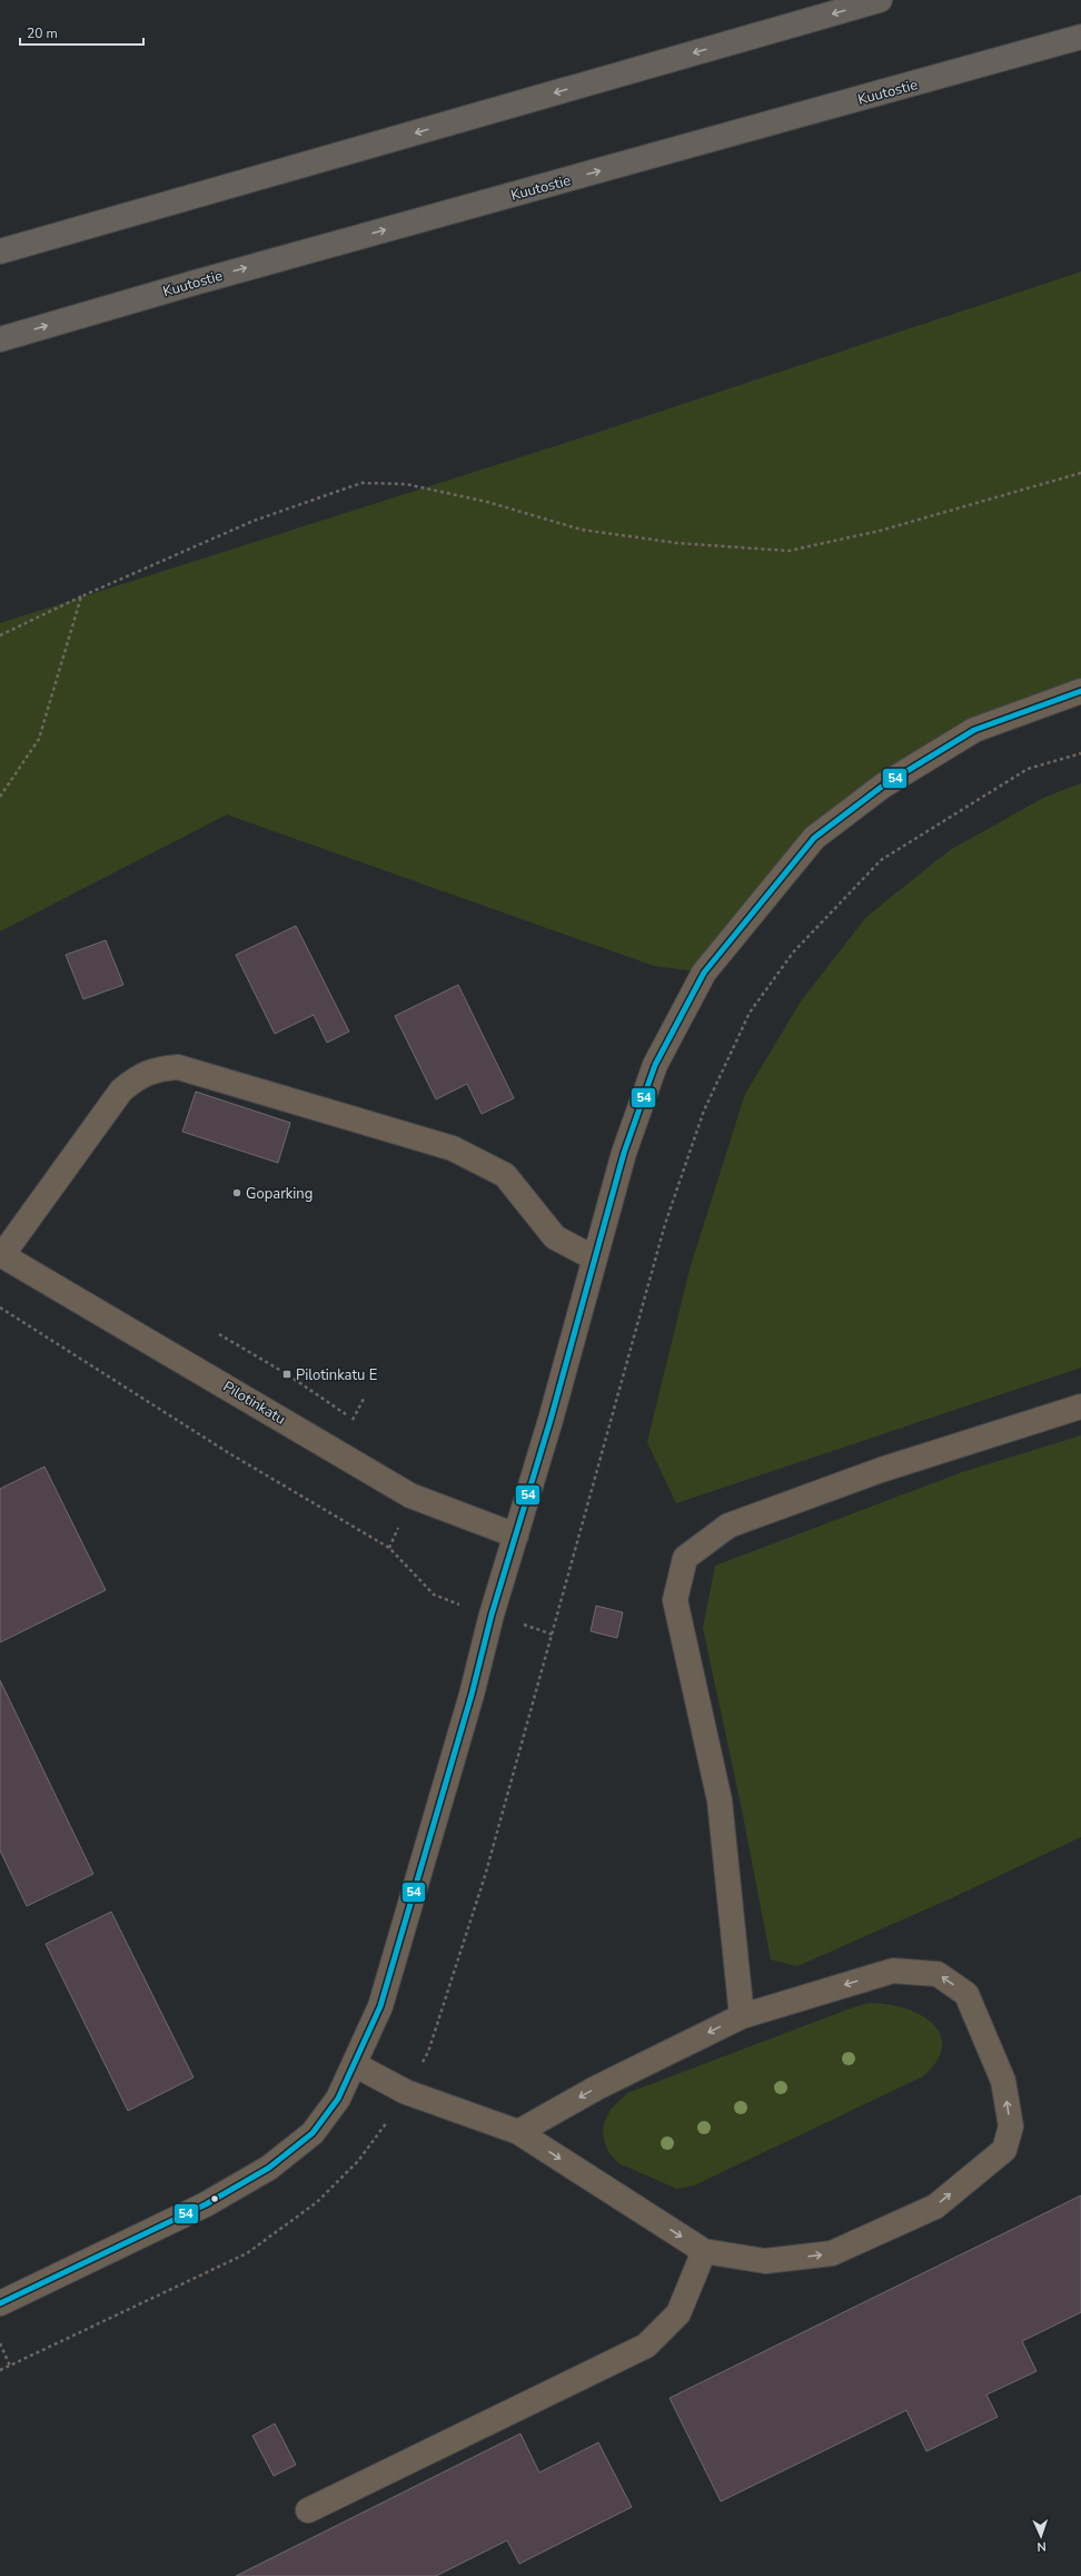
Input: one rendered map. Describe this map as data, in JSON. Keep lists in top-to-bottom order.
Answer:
{
  "streets": {
    "highway": ["Kuutostie"],
    "street": ["Pilotinkatu"]
  },
  "places": {
    "other": ["Goparking"],
    "transit": ["Pilotinkatu E"]
  },
  "lines": ["transit line 54"],
  "scale_bar": "20 m",
  "north": "bottom"
}
